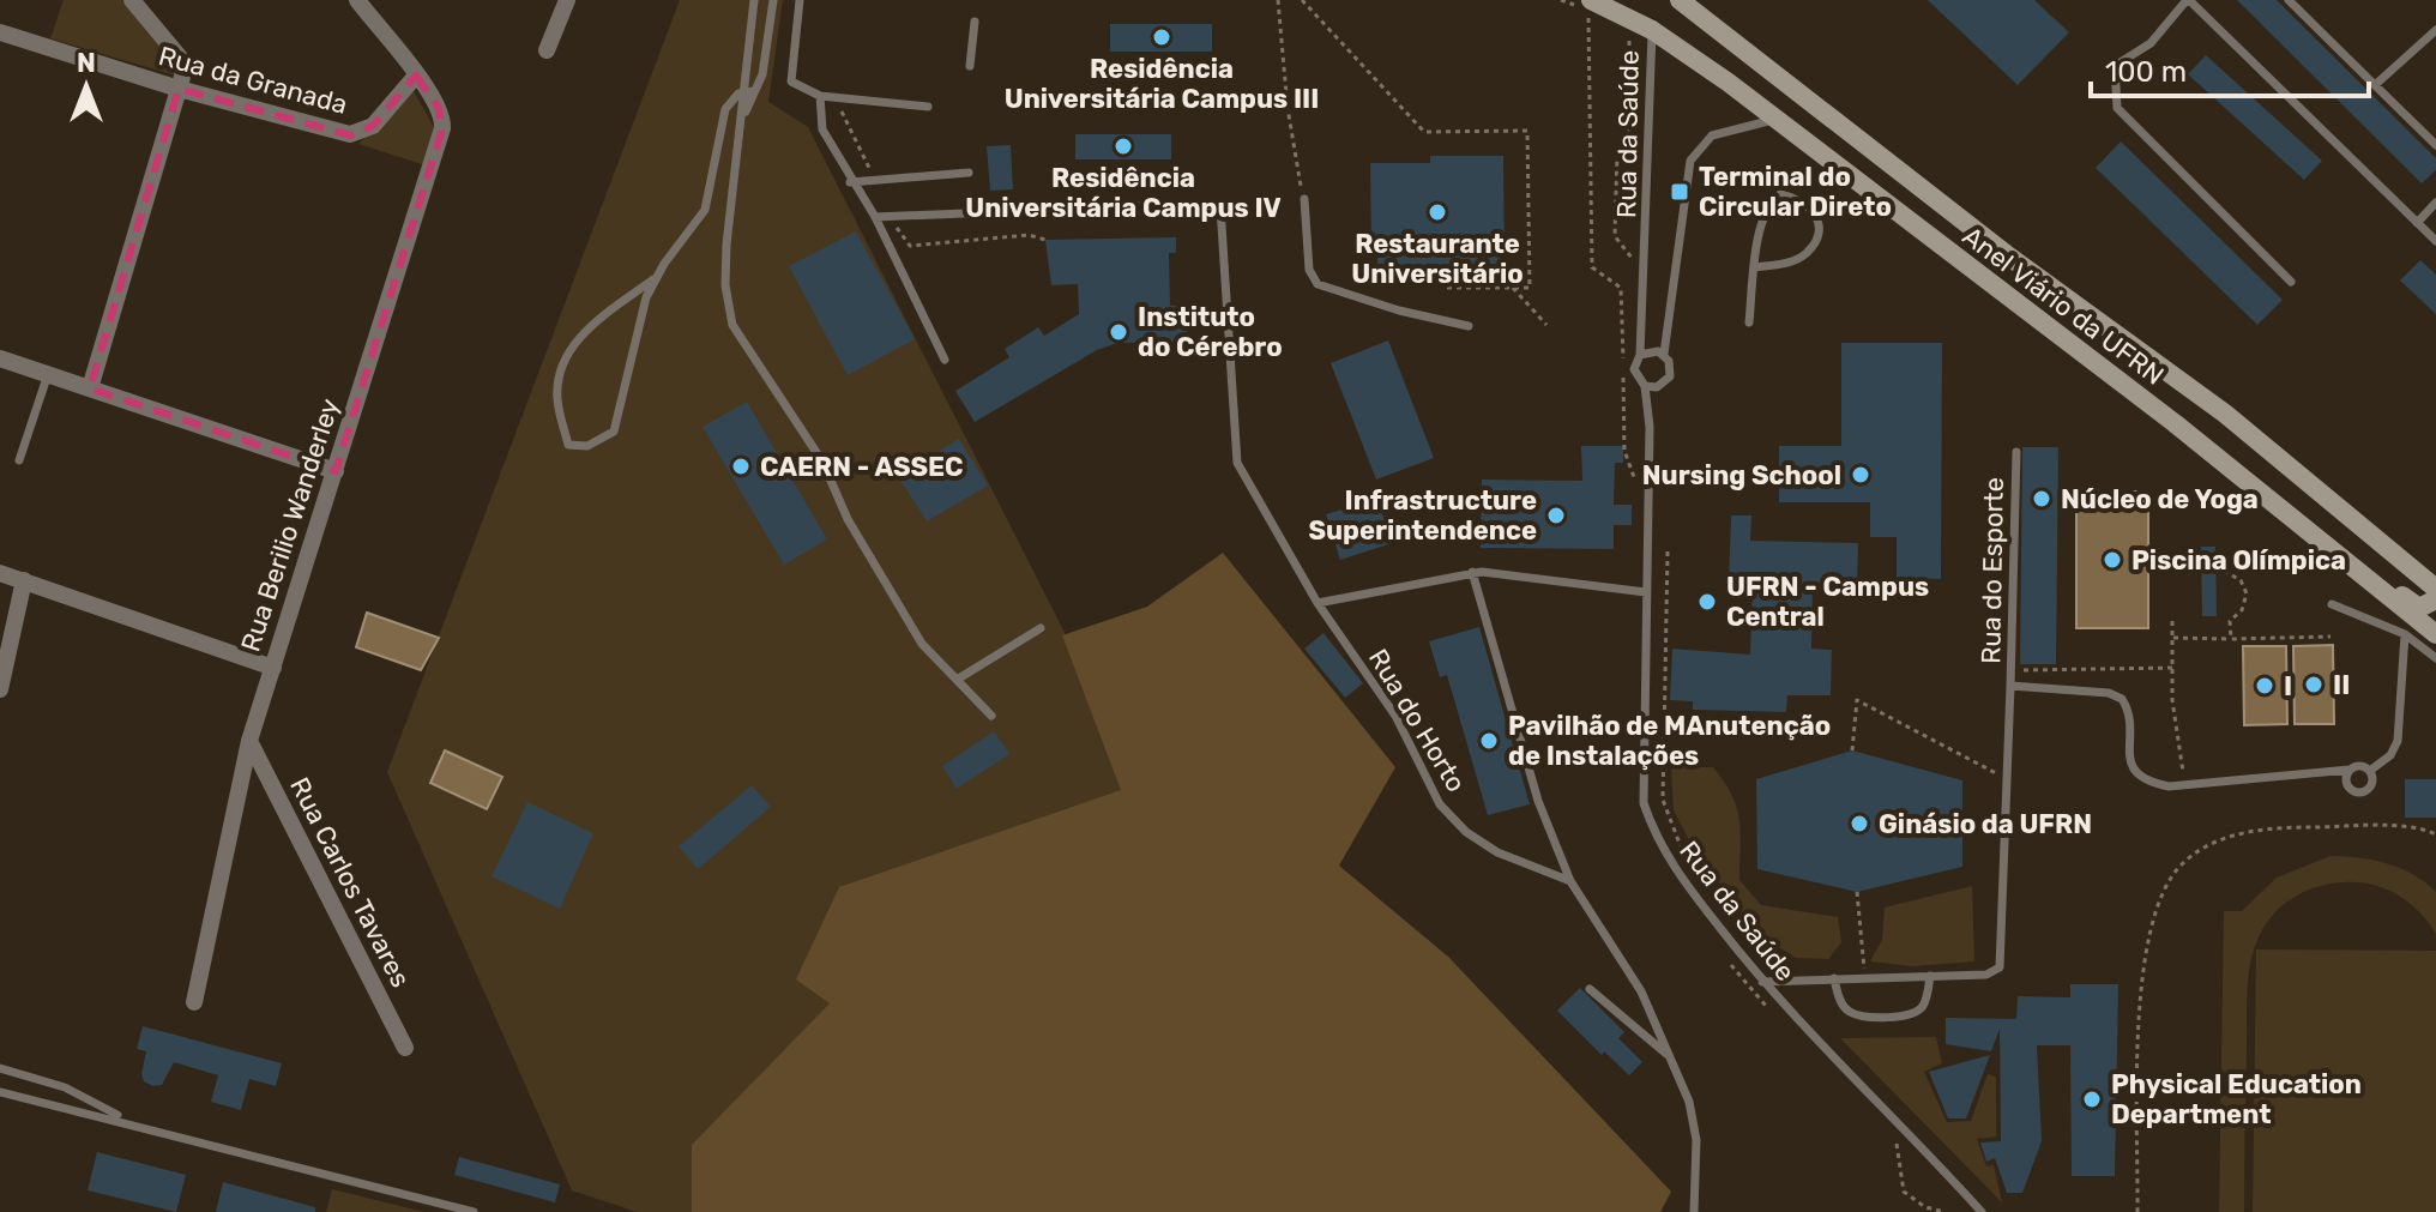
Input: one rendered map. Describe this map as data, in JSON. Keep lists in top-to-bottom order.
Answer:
{
  "streets": {
    "main road": ["Anel Viário da UFRN"],
    "street": ["Rua da Granada", "Rua Berilio Wanderley", "Rua Carlos Tavares"],
    "lane": ["Rua da Saúde", "Rua do Esporte", "Rua do Horto"]
  },
  "crossings": [
    ["Rua da Granada", "Rua Berilio Wanderley"],
    ["Rua da Saúde", "Anel Viário da UFRN"],
    ["Rua Berilio Wanderley", "Rua Carlos Tavares"]
  ],
  "places": {
    "other": [
      "Residência Universitária Campus III",
      "Residência Universitária Campus IV",
      "Restaurante Universitário",
      "Instituto do Cérebro",
      "CAERN - ASSEC",
      "Nursing School",
      "Núcleo de Yoga",
      "Infrastructure Superintendence",
      "Piscina Olímpica",
      "UFRN - Campus Central",
      "II",
      "I",
      "Pavilhão de MAnutenção de Instalações",
      "Ginásio da UFRN",
      "Physical Education Department"
    ],
    "transit": ["Terminal do Circular Direto"]
  },
  "scale_bar": "100 m",
  "north": "top"
}
